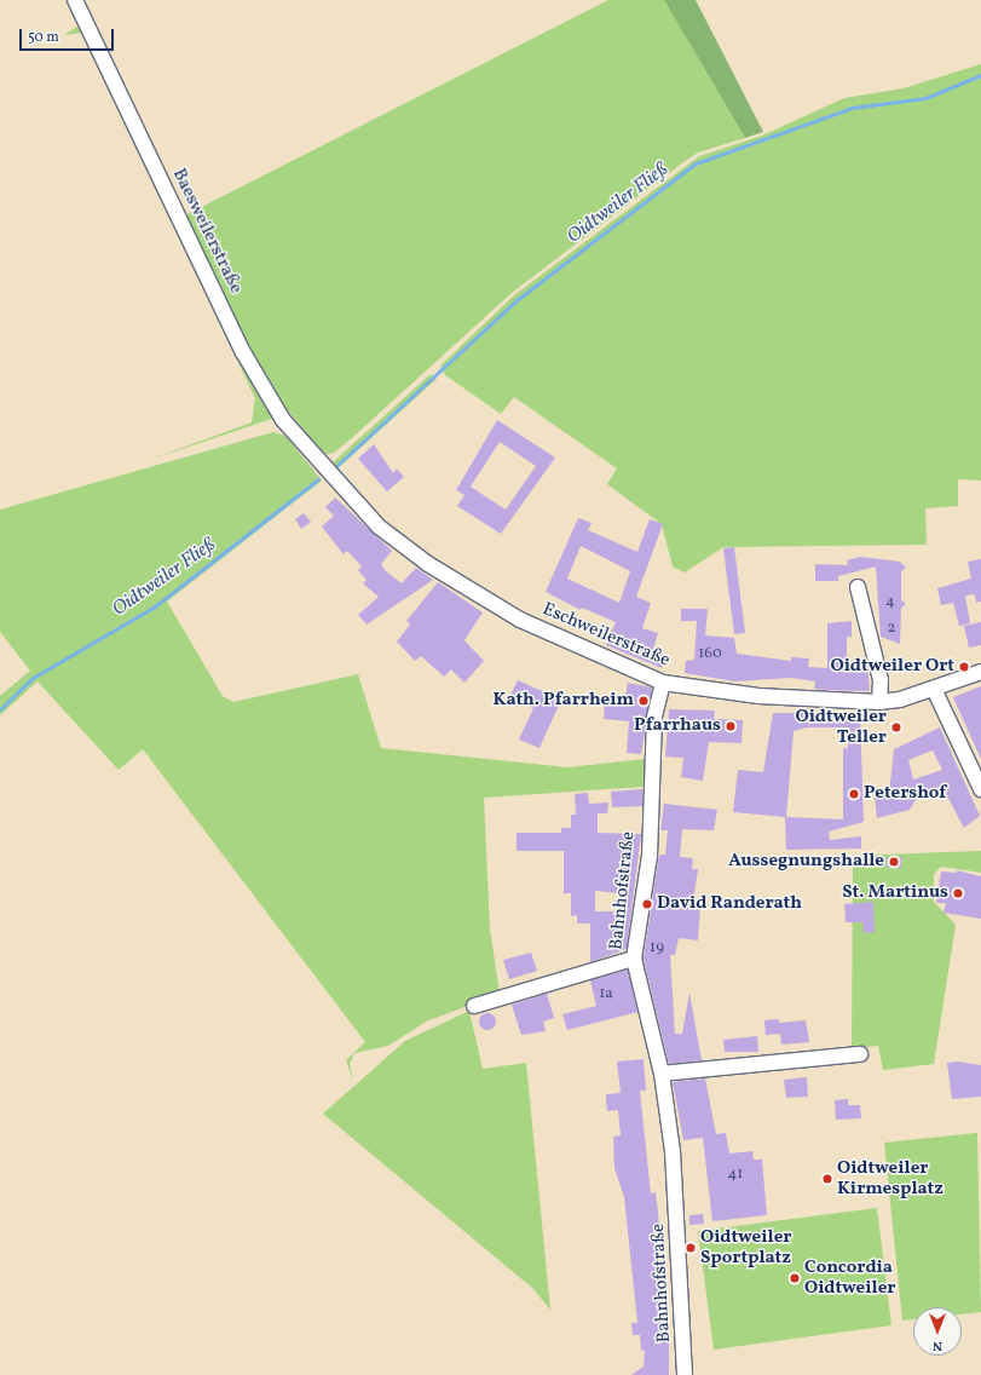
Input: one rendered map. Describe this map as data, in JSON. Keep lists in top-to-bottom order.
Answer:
{
  "streets": {
    "street": ["Baesweilerstraße", "Eschweilerstraße", "Bahnhofstraße"]
  },
  "crossings": [
    ["Baesweilerstraße", "Eschweilerstraße"],
    ["Eschweilerstraße", "Bahnhofstraße"]
  ],
  "water": ["Oidtweiler Fließ"],
  "places": [
    "Oidtweiler Ort",
    "Kath. Pfarrheim",
    "Pfarrhaus",
    "Oidtweiler Teller",
    "Petershof",
    "Aussegnungshalle",
    "St. Martinus",
    "David Randerath",
    "Oidtweiler Kirmesplatz",
    "Oidtweiler Sportplatz",
    "Concordia Oidtweiler"
  ],
  "house_numbers": [
    "4",
    "2",
    "160",
    "19",
    "1a",
    "41"
  ],
  "scale_bar": "50 m",
  "north": "bottom"
}
